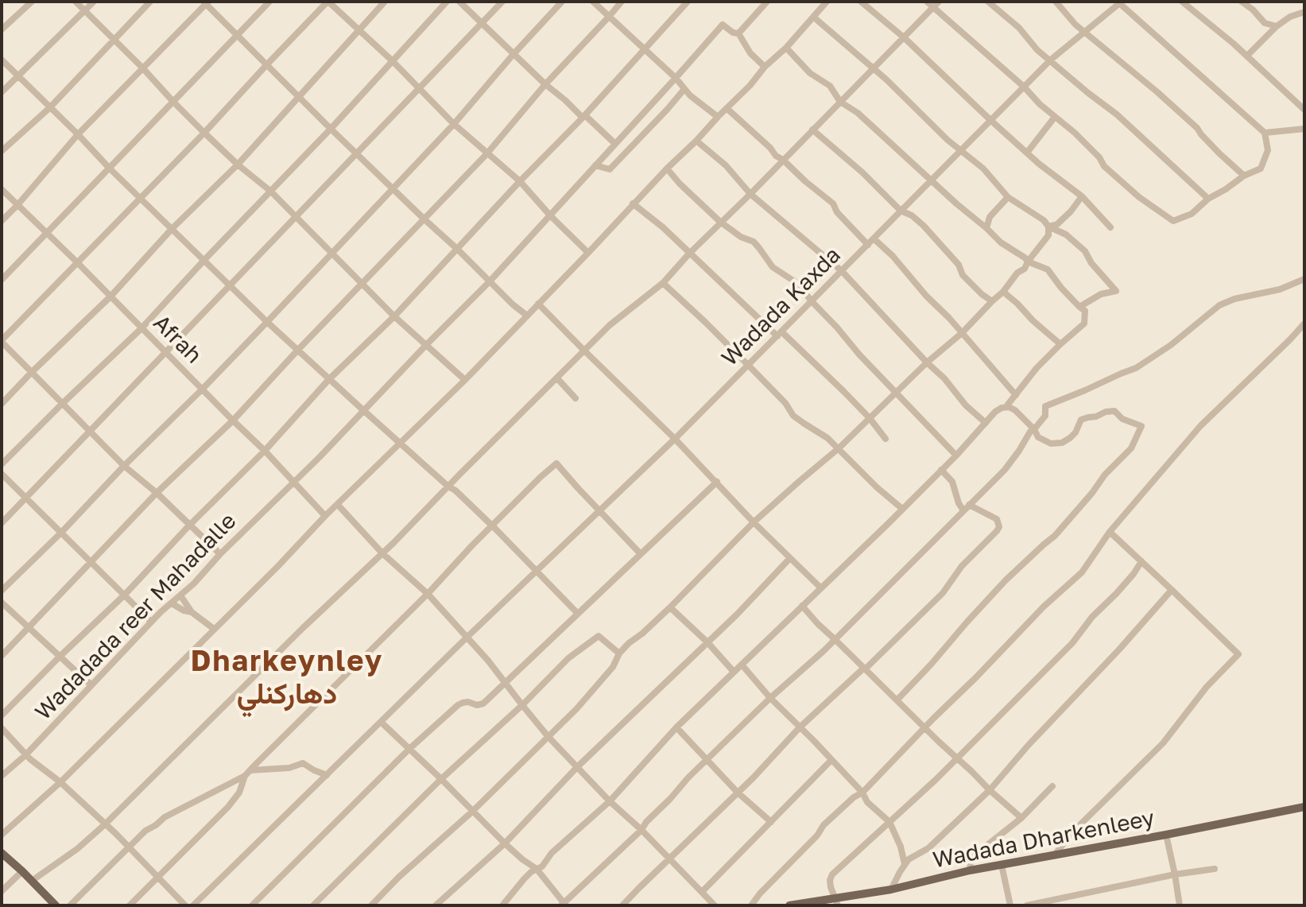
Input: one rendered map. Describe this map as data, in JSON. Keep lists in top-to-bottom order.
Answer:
{
  "streets": {
    "main road": ["Wadada Dharkenleey"],
    "street": ["Wadada Kaxda", "Afrah", "Wadadada reer Mahadalle"]
  },
  "crossings": [
    ["Afrah", "Wadadada reer Mahadalle"]
  ],
  "districts": ["Dharkeynley دهاركنلي"]
}
